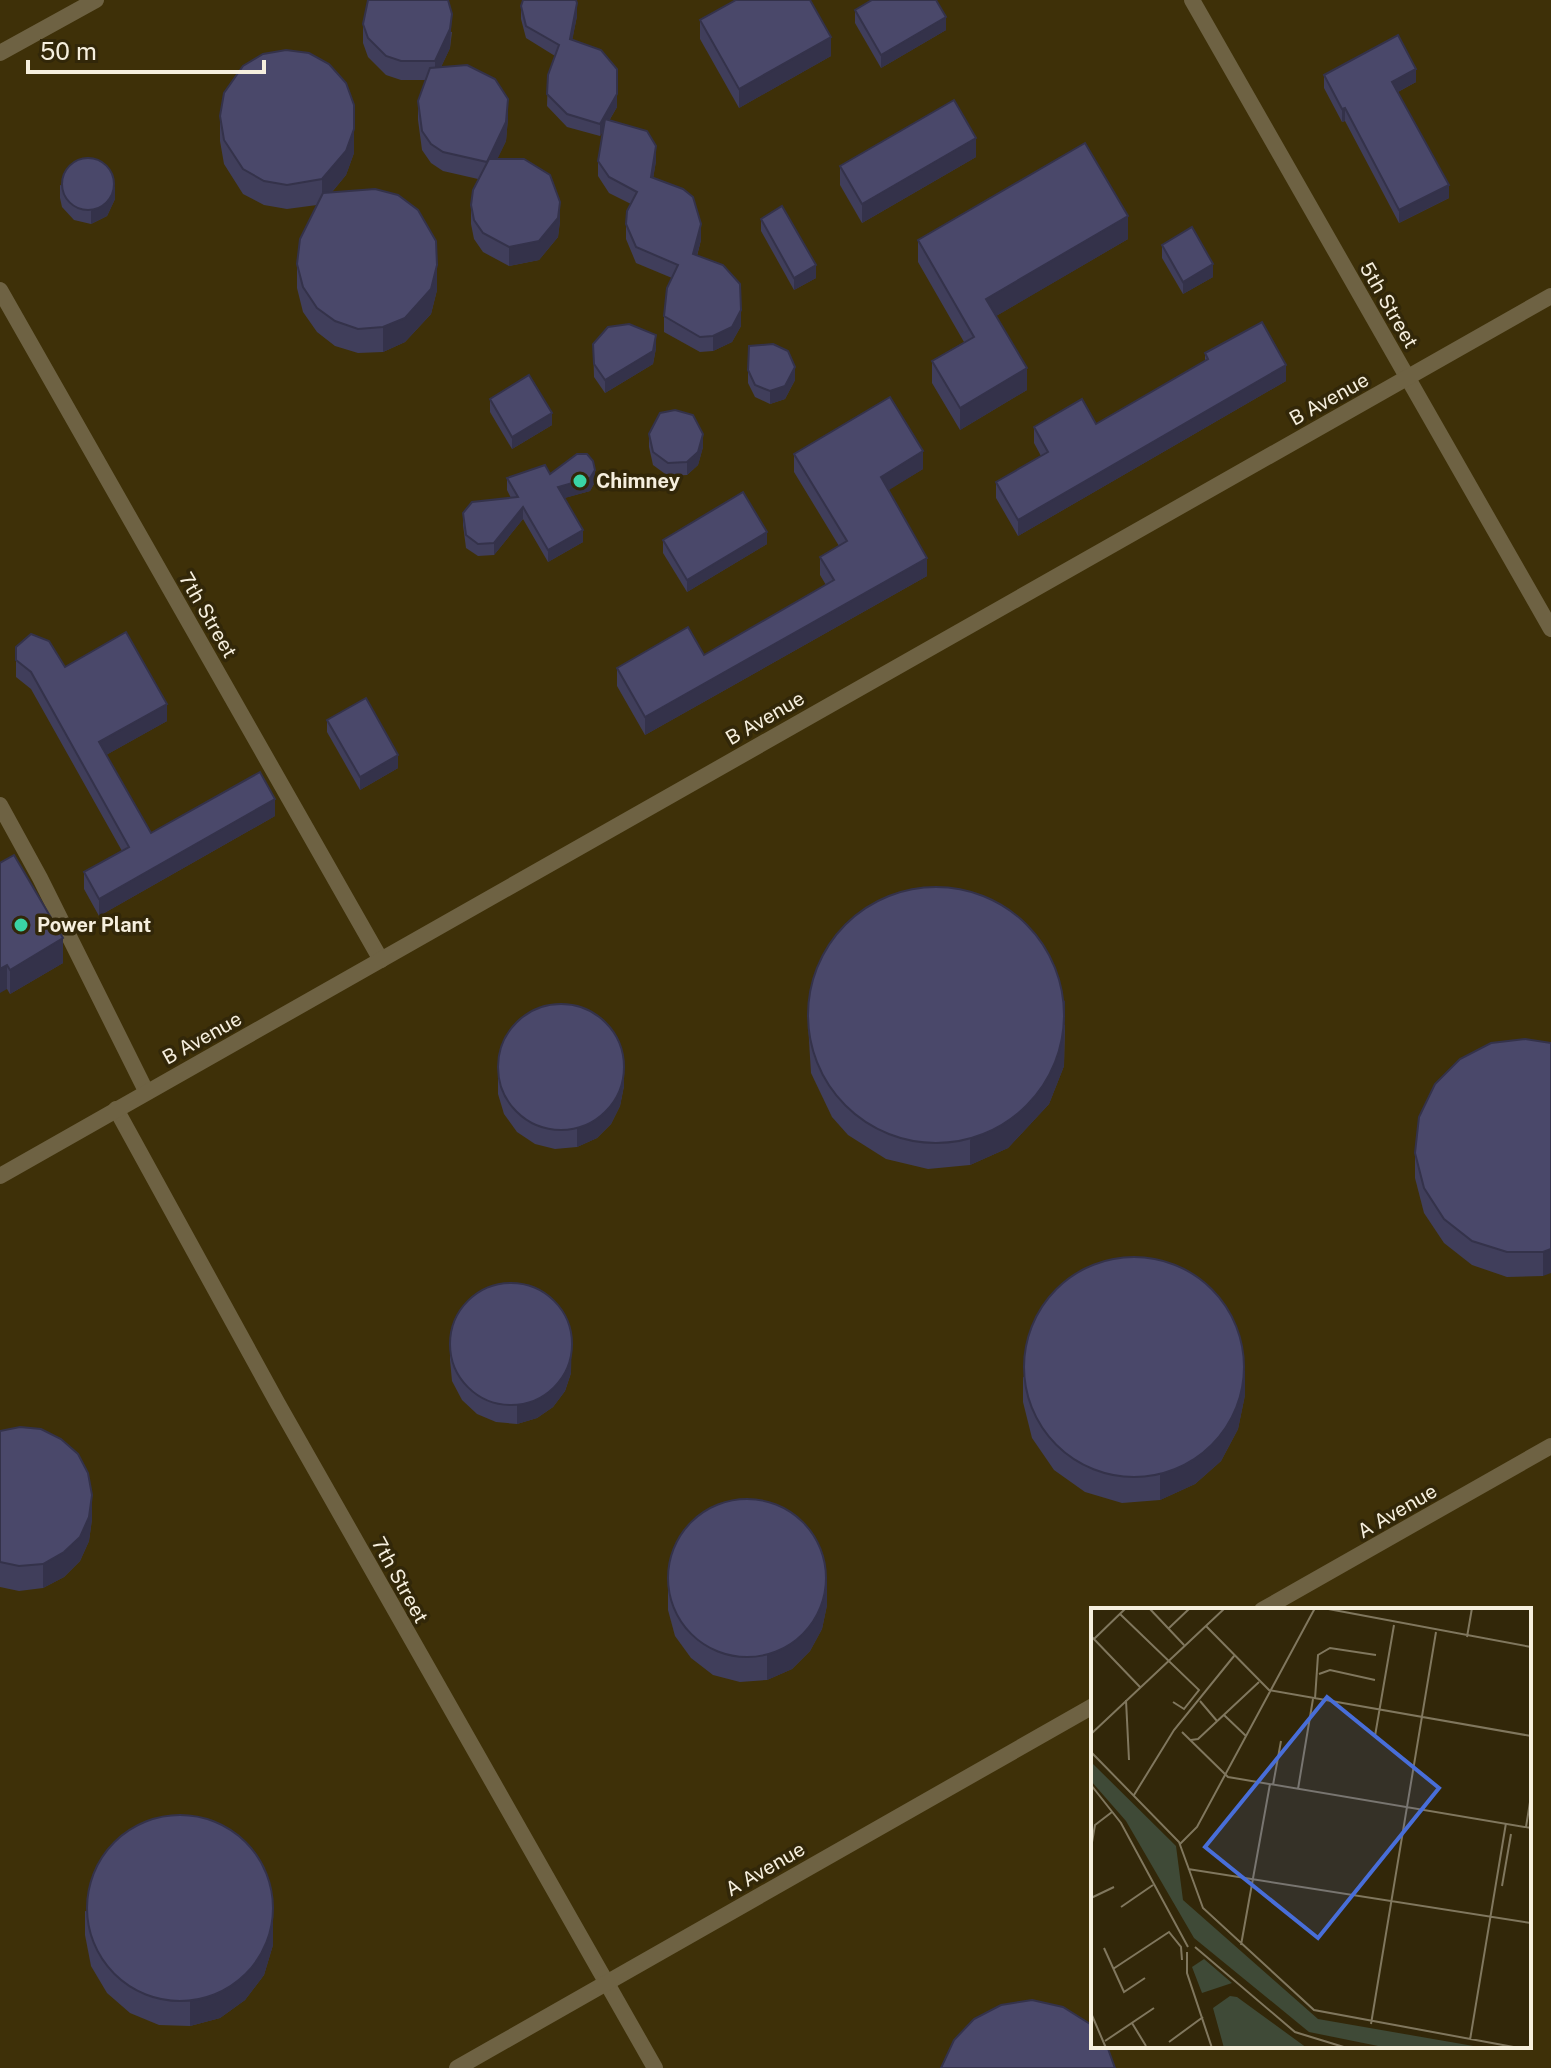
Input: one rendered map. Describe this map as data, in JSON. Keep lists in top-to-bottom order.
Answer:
{
  "streets": {
    "lane": [
      "5th Street",
      "B Avenue",
      "7th Street",
      "A Avenue"
    ]
  },
  "crossings": [
    ["5th Street", "B Avenue"],
    ["B Avenue", "7th Street"],
    ["7th Street", "A Avenue"]
  ],
  "places": ["Chimney", "Power Plant"],
  "scale_bar": "50 m"
}
